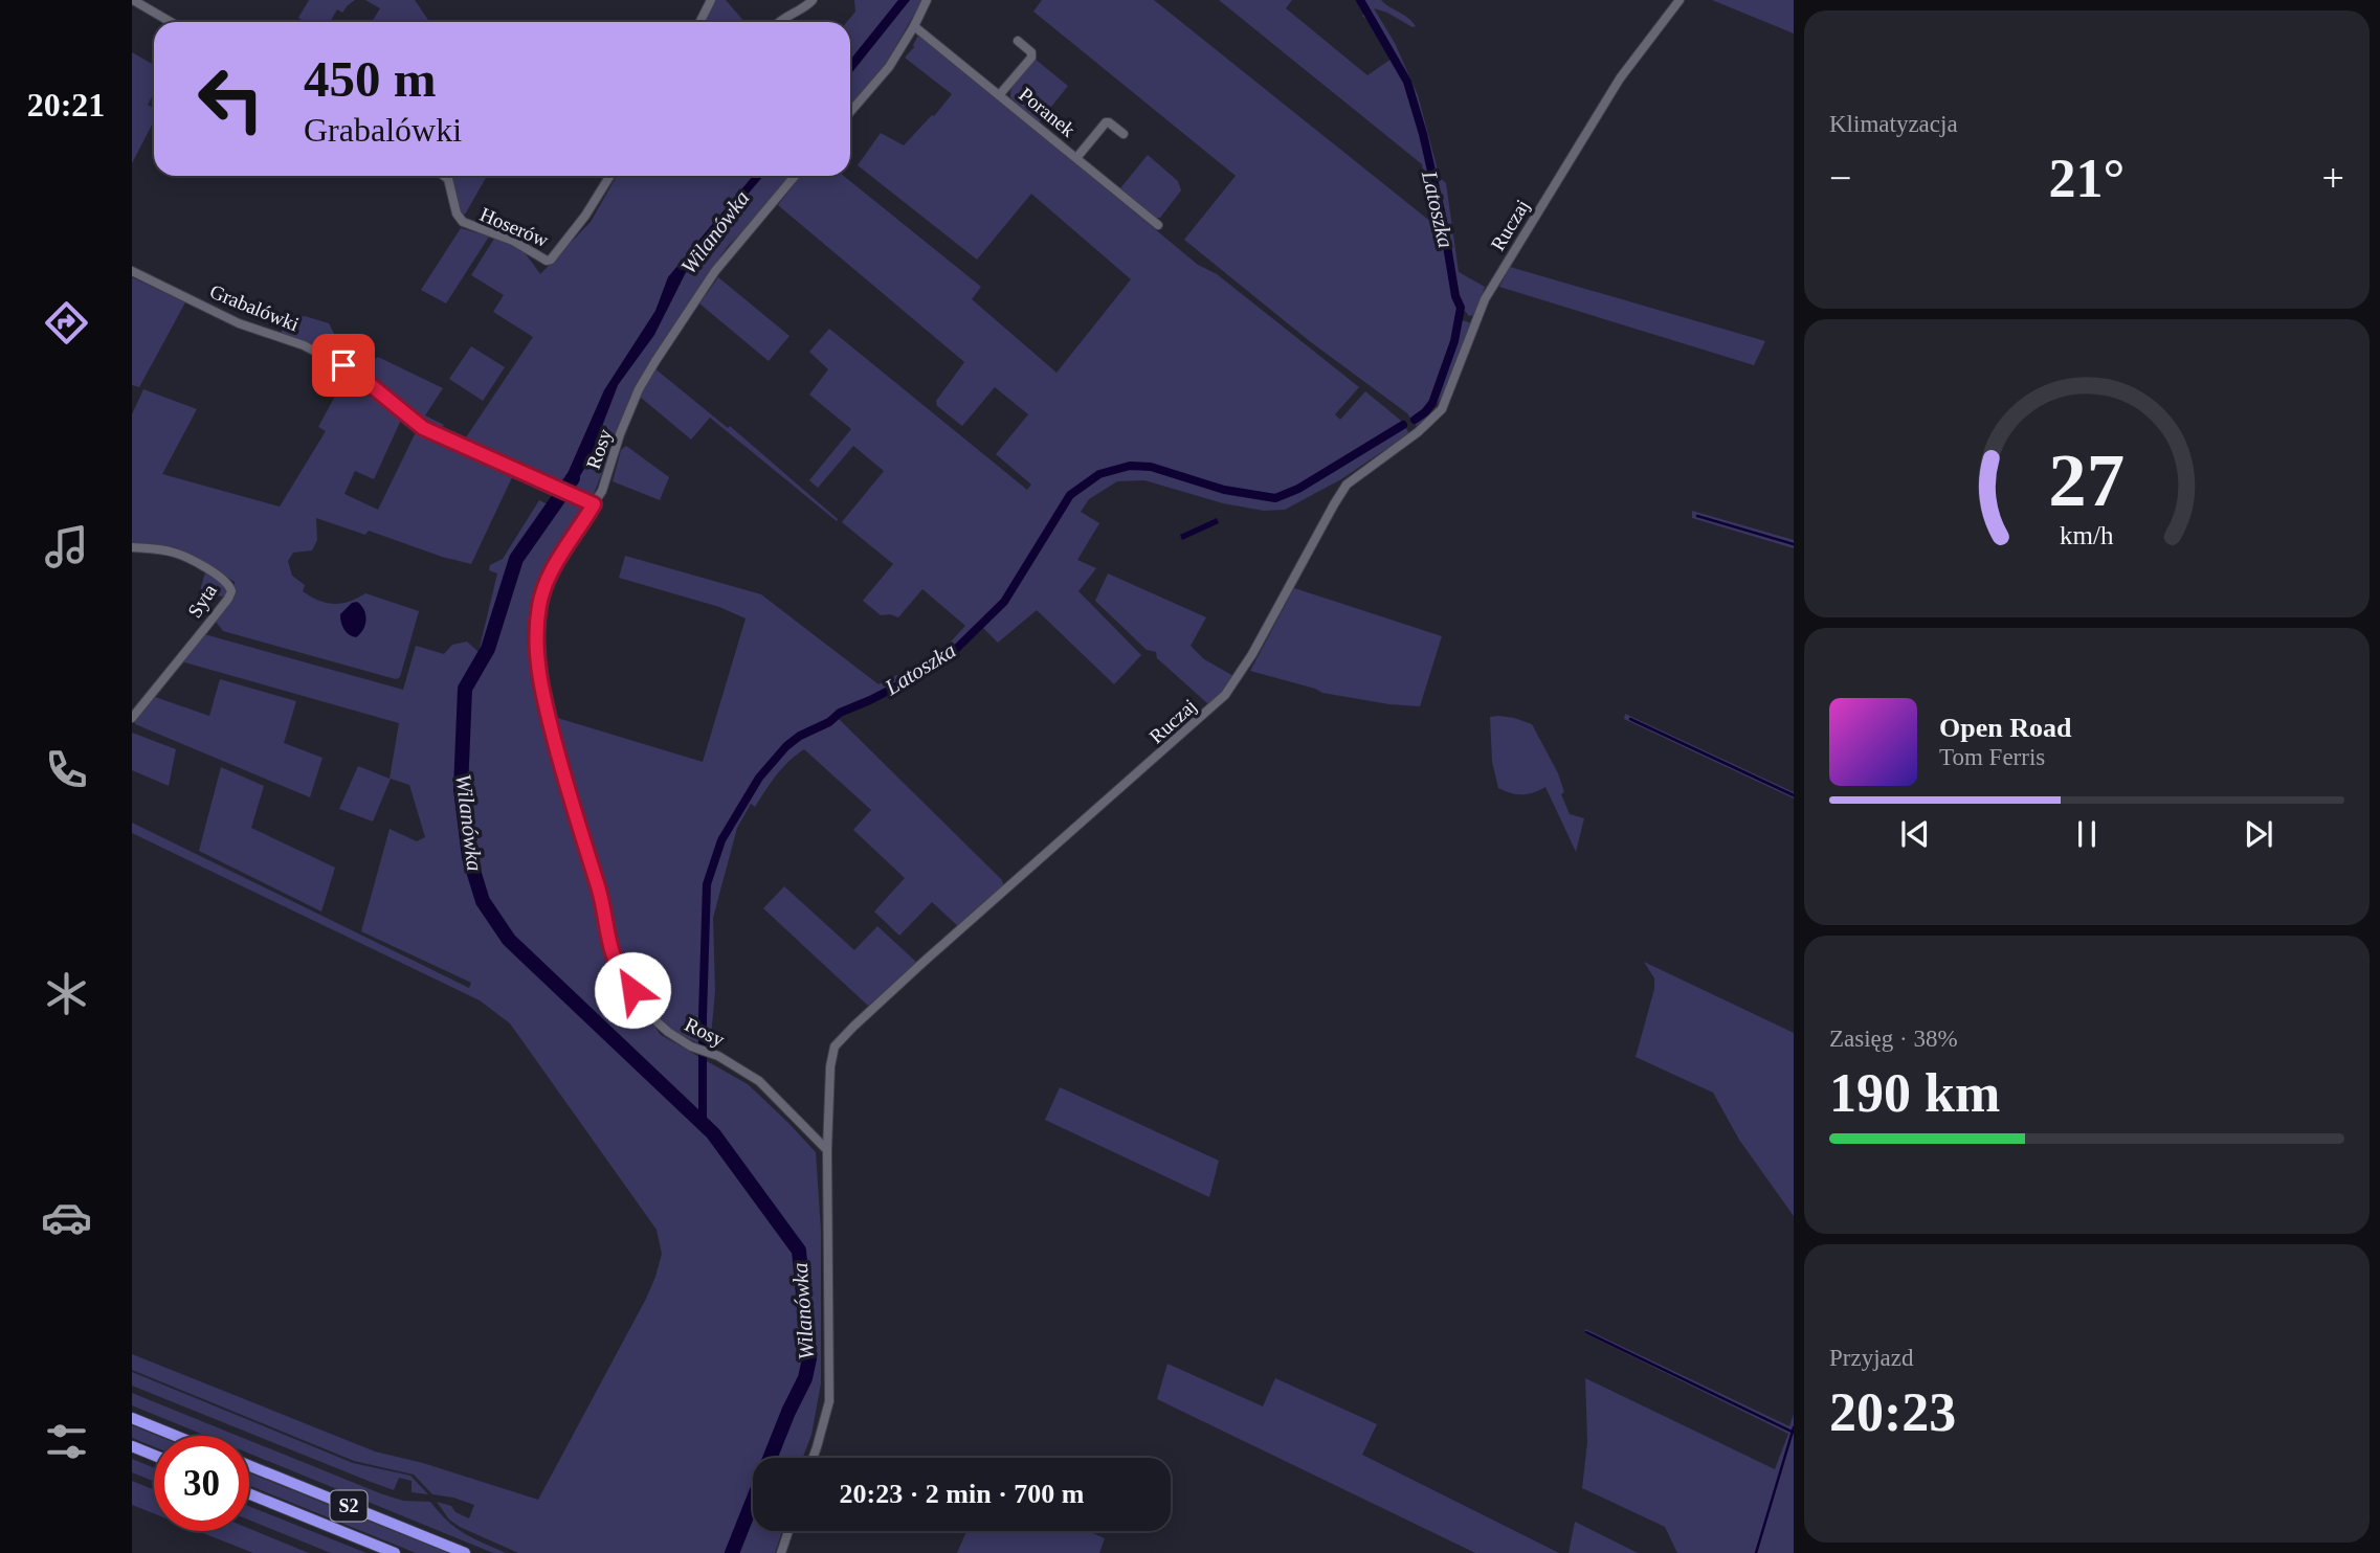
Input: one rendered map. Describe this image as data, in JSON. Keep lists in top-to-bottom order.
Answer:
{
  "streets": {
    "highway": ["S2"],
    "street": [
      "Poranek",
      "Ruczaj",
      "Hoserów",
      "Grabalówki",
      "Rosy",
      "Syta"
    ]
  },
  "crossings": [
    ["Ruczaj", "Rosy"],
    ["Grabalówki", "Rosy"]
  ],
  "water": ["Latoszka", "Wilanówka"],
  "page": {
    "tabs": "20:21",
    "tile": [
      "Klimatyzacja",
      ["Zasięg · 38%", "190 km"],
      ["Przyjazd", "20:23"]
    ],
    "turn": ["450 m", "Grabalówki"],
    "heat": ["−", "21°", "+"],
    "song": ["Open Road", "Tom Ferris"],
    "limit": "30",
    "trip": "20:23 · 2 min · 700 m",
    "gauge": ["27", "km/h"]
  }
}
